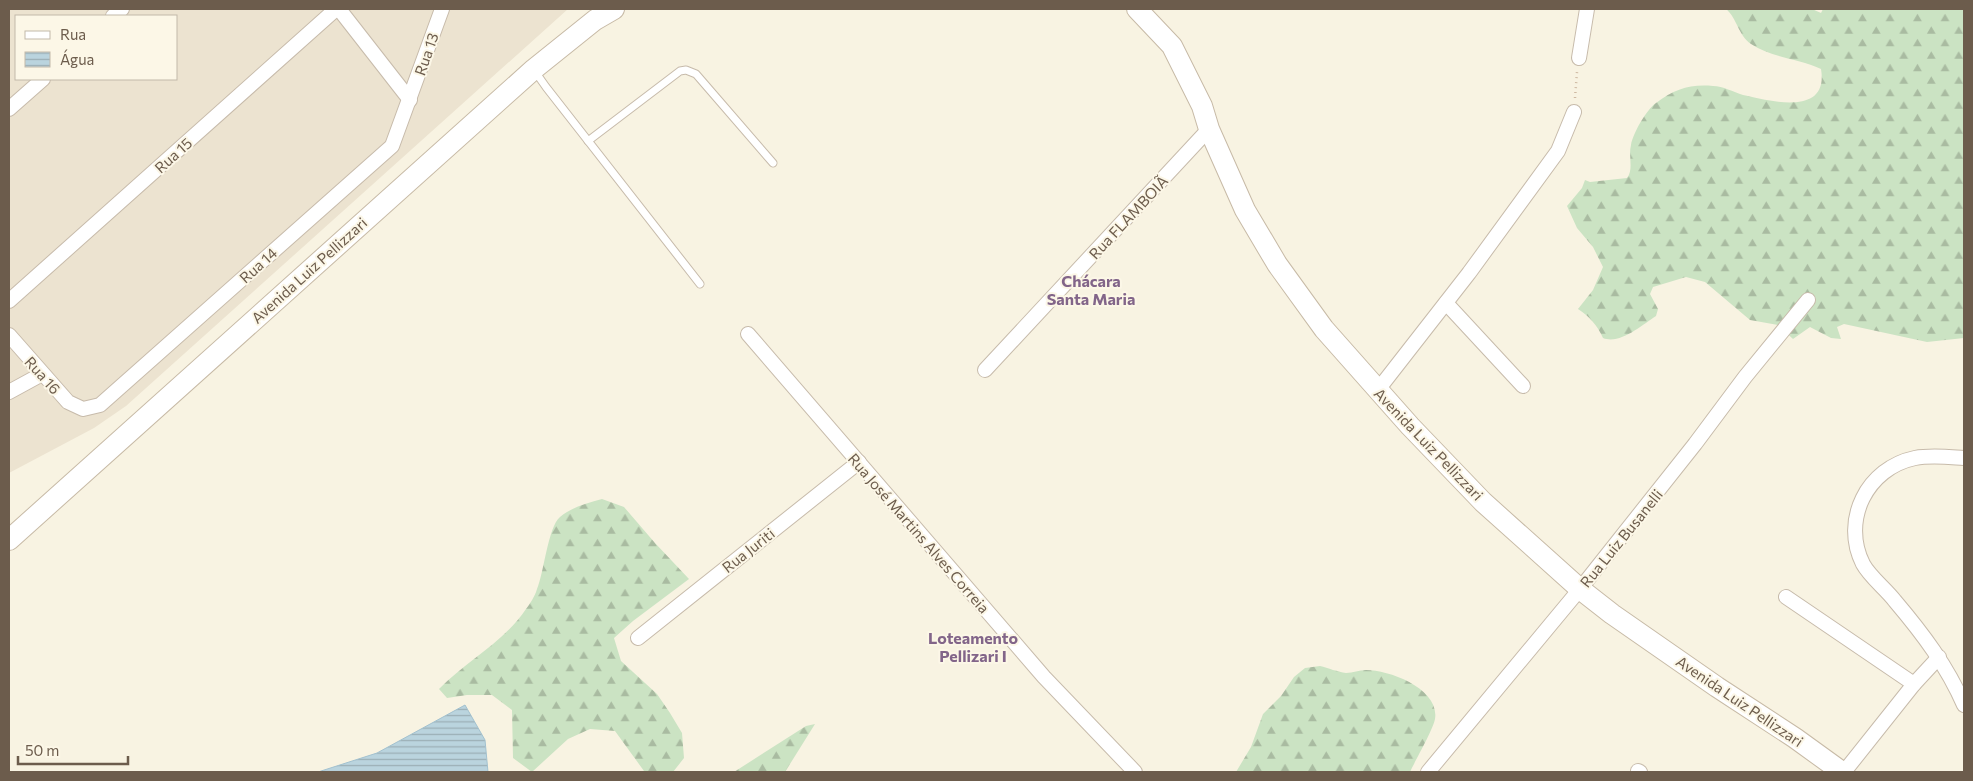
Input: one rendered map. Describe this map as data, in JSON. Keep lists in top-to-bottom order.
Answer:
{
  "streets": {
    "main road": ["Avenida Luiz Pellizzari"],
    "street": [
      "Rua 13",
      "Rua 15",
      "Rua FLAMBOIÃ",
      "Rua 14",
      "Rua 16",
      "Rua José Martins Alves Correia",
      "Rua Luiz Busanelli",
      "Rua Juriti"
    ]
  },
  "crossings": [
    ["Rua 13", "Rua 14"],
    ["Rua FLAMBOIÃ", "Avenida Luiz Pellizzari"],
    ["Rua 14", "Rua 16"],
    ["Avenida Luiz Pellizzari", "Rua Luiz Busanelli"],
    ["Rua José Martins Alves Correia", "Rua Juriti"]
  ],
  "districts": ["Chácara Santa Maria", "Loteamento Pellizari I"],
  "legend": ["Rua", "Água"],
  "scale_bar": "50 m"
}
